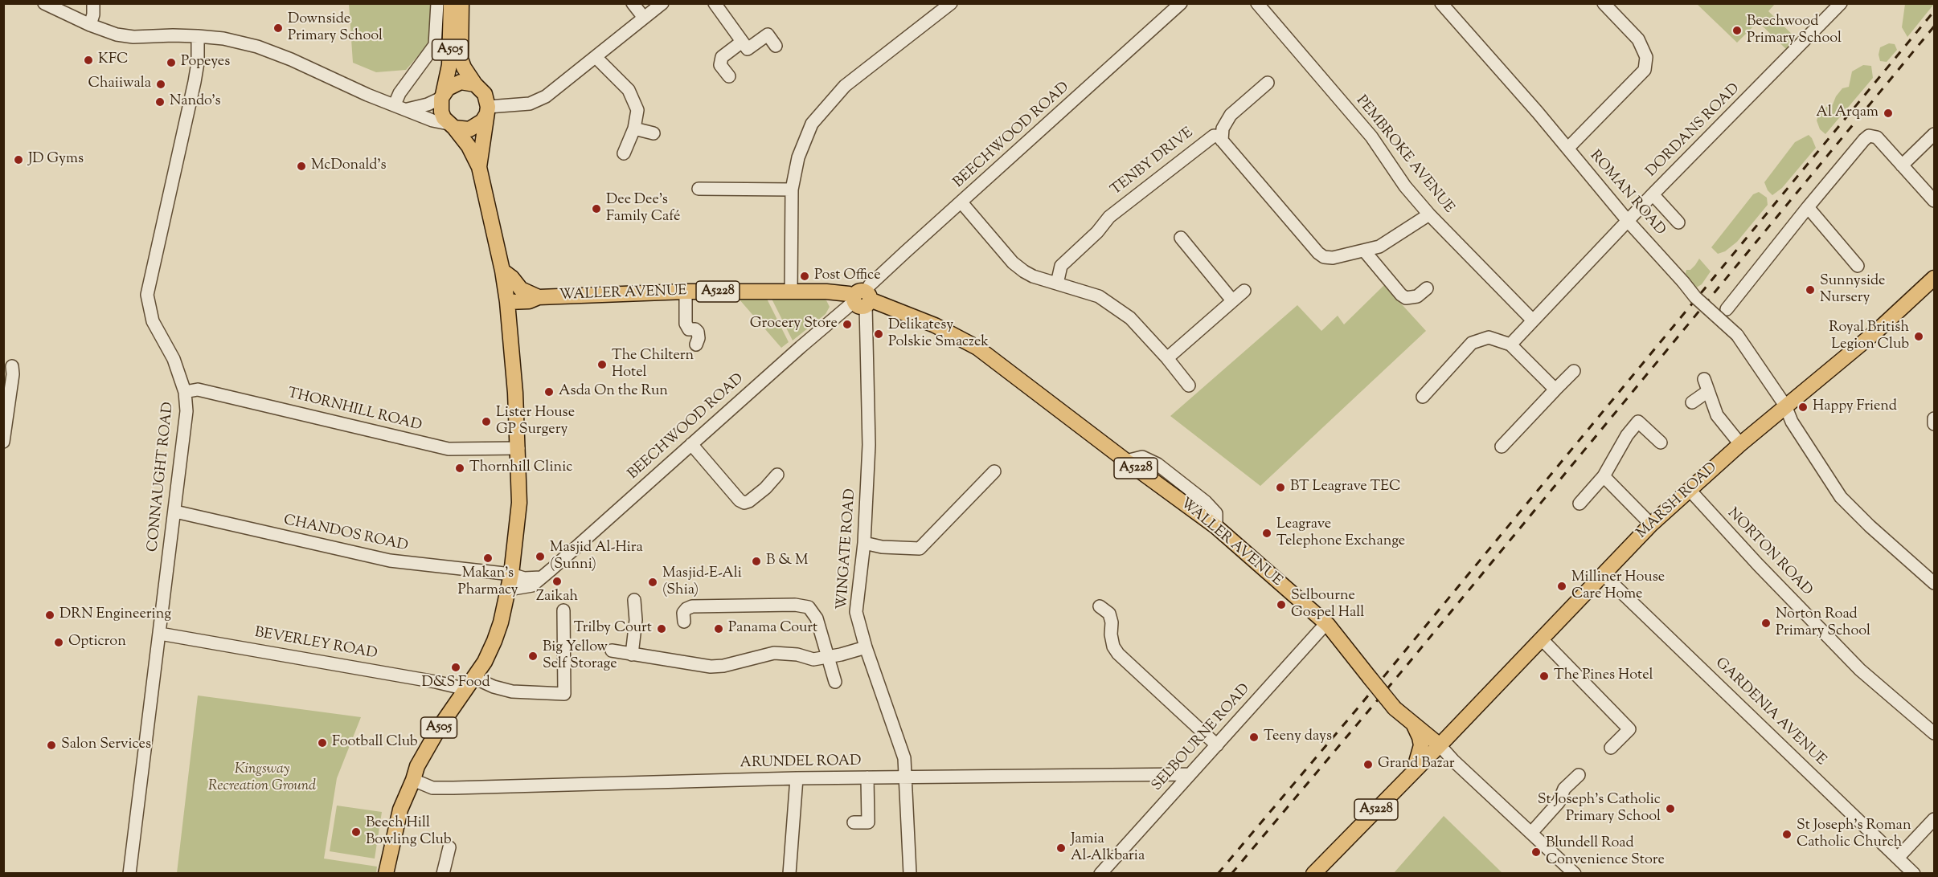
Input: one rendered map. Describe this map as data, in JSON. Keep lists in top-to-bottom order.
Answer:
{
  "streets": {
    "main road": [
      "A505",
      "A5228",
      "WALLER AVENUE",
      "MARSH ROAD"
    ],
    "street": [
      "DORDANS ROAD",
      "BEECHWOOD ROAD",
      "PEMBROKE AVENUE",
      "TENBY DRIVE",
      "ROMAN ROAD",
      "THORNHILL ROAD",
      "CONNAUGHT ROAD",
      "CHANDOS ROAD",
      "WINGATE ROAD",
      "NORTON ROAD",
      "BEVERLEY ROAD",
      "GARDENIA AVENUE",
      "SELBOURNE ROAD",
      "ARUNDEL ROAD"
    ]
  },
  "crossings": [
    ["A505", "BEECHWOOD ROAD"],
    ["A505", "WALLER AVENUE"],
    ["A505", "THORNHILL ROAD"],
    ["A505", "CHANDOS ROAD"],
    ["A505", "BEVERLEY ROAD"],
    ["A505", "ARUNDEL ROAD"],
    ["DORDANS ROAD", "PEMBROKE AVENUE"],
    ["DORDANS ROAD", "ROMAN ROAD"],
    ["BEECHWOOD ROAD", "WALLER AVENUE"],
    ["BEECHWOOD ROAD", "WINGATE ROAD"],
    ["ROMAN ROAD", "MARSH ROAD"],
    ["A5228", "WALLER AVENUE"],
    ["A5228", "MARSH ROAD"],
    ["WALLER AVENUE", "MARSH ROAD"],
    ["WALLER AVENUE", "WINGATE ROAD"],
    ["WALLER AVENUE", "SELBOURNE ROAD"],
    ["THORNHILL ROAD", "CONNAUGHT ROAD"],
    ["CONNAUGHT ROAD", "CHANDOS ROAD"],
    ["CONNAUGHT ROAD", "BEVERLEY ROAD"],
    ["MARSH ROAD", "NORTON ROAD"],
    ["MARSH ROAD", "GARDENIA AVENUE"],
    ["WINGATE ROAD", "ARUNDEL ROAD"],
    ["SELBOURNE ROAD", "ARUNDEL ROAD"]
  ],
  "parks": ["Kingsway Recreation Ground"],
  "places": [
    "Downside Primary School",
    "Beechwood Primary School",
    "KFC",
    "Popeyes",
    "Chaiiwala",
    "Nando's",
    "Al Arqam",
    "JD Gyms",
    "McDonald's",
    "Dee Dee's Family Café",
    "Post Office",
    "Sunnyside Nursery",
    "Grocery Store",
    "Delikatesy Polskie Smaczek",
    "Royal British Legion Club",
    "The Chiltern Hotel",
    "Asda On the Run",
    "Happy Friend",
    "Lister House GP Surgery",
    "Thornhill Clinic",
    "BT Leagrave TEC",
    "Leagrave Telephone Exchange",
    "Masjid Al-Hira (Sunni)",
    "Makan's Pharmacy",
    "B & M",
    "Zaikah",
    "Masjid-E-Ali (Shia)",
    "Milliner House Care Home",
    "Selbourne Gospel Hall",
    "DRN Engineering",
    "Norton Road Primary School",
    "Trilby Court",
    "Panama Court",
    "Opticron",
    "Big Yellow Self Storage",
    "D&S Food",
    "The Pines Hotel",
    "Teeny days",
    "Football Club",
    "Salon Services",
    "Grand Bazar",
    "St Joseph's Catholic Primary School",
    "Beech Hill Bowling Club",
    "St Joseph's Roman Catholic Church",
    "Jamia Al-Alkbaria",
    "Blundell Road Convenience Store"
  ]
}
